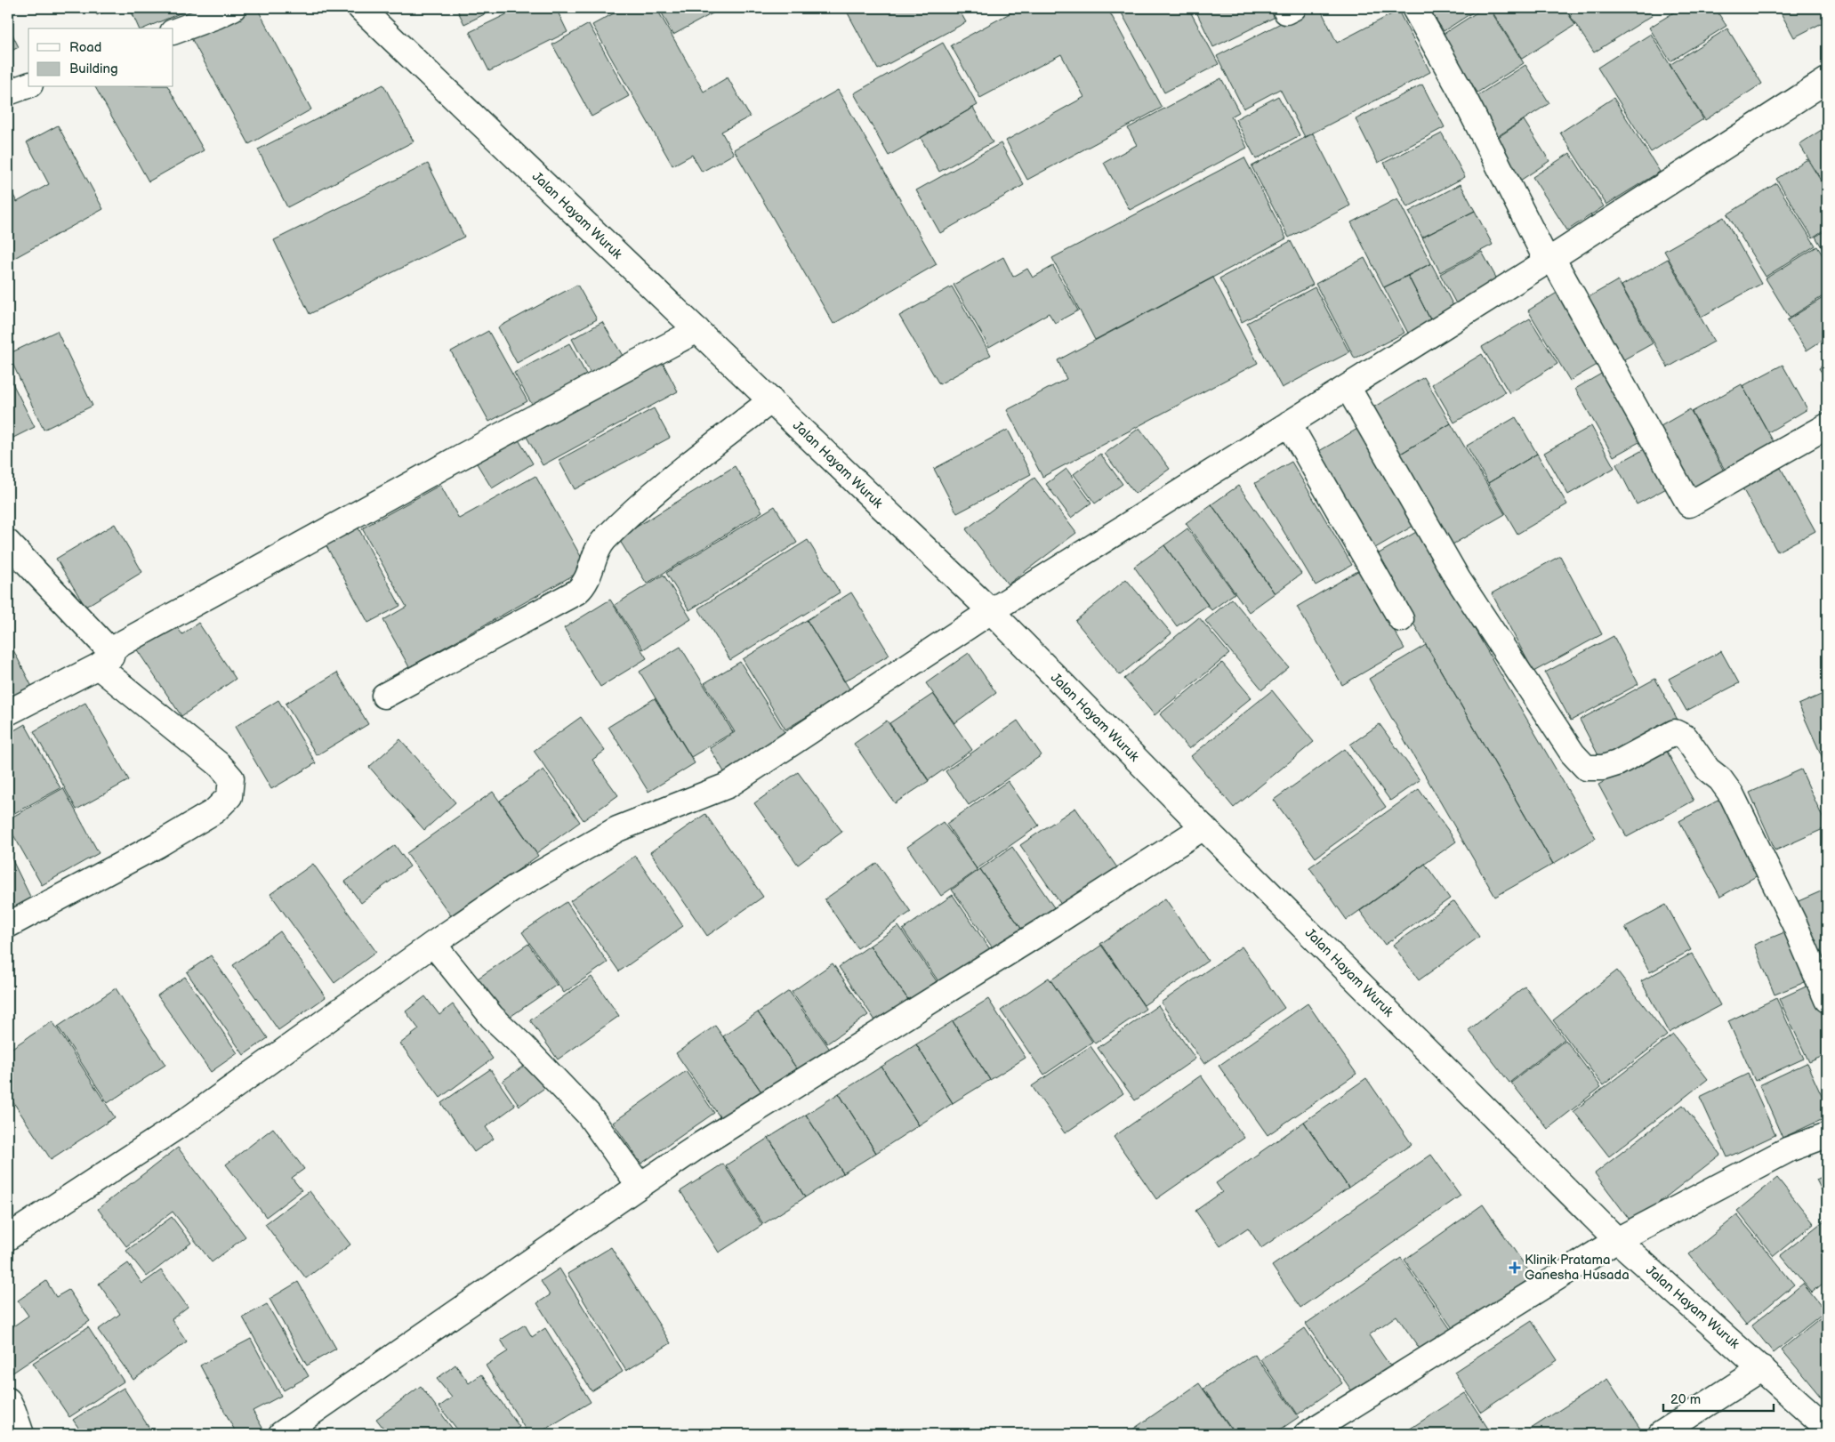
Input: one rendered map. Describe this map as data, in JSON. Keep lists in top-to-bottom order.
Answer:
{
  "streets": {
    "street": ["Jalan Hayam Wuruk"]
  },
  "places": {
    "health": ["Klinik Pratama Ganesha Husada"]
  },
  "legend": ["Road", "Building"],
  "scale_bar": "20 m"
}
